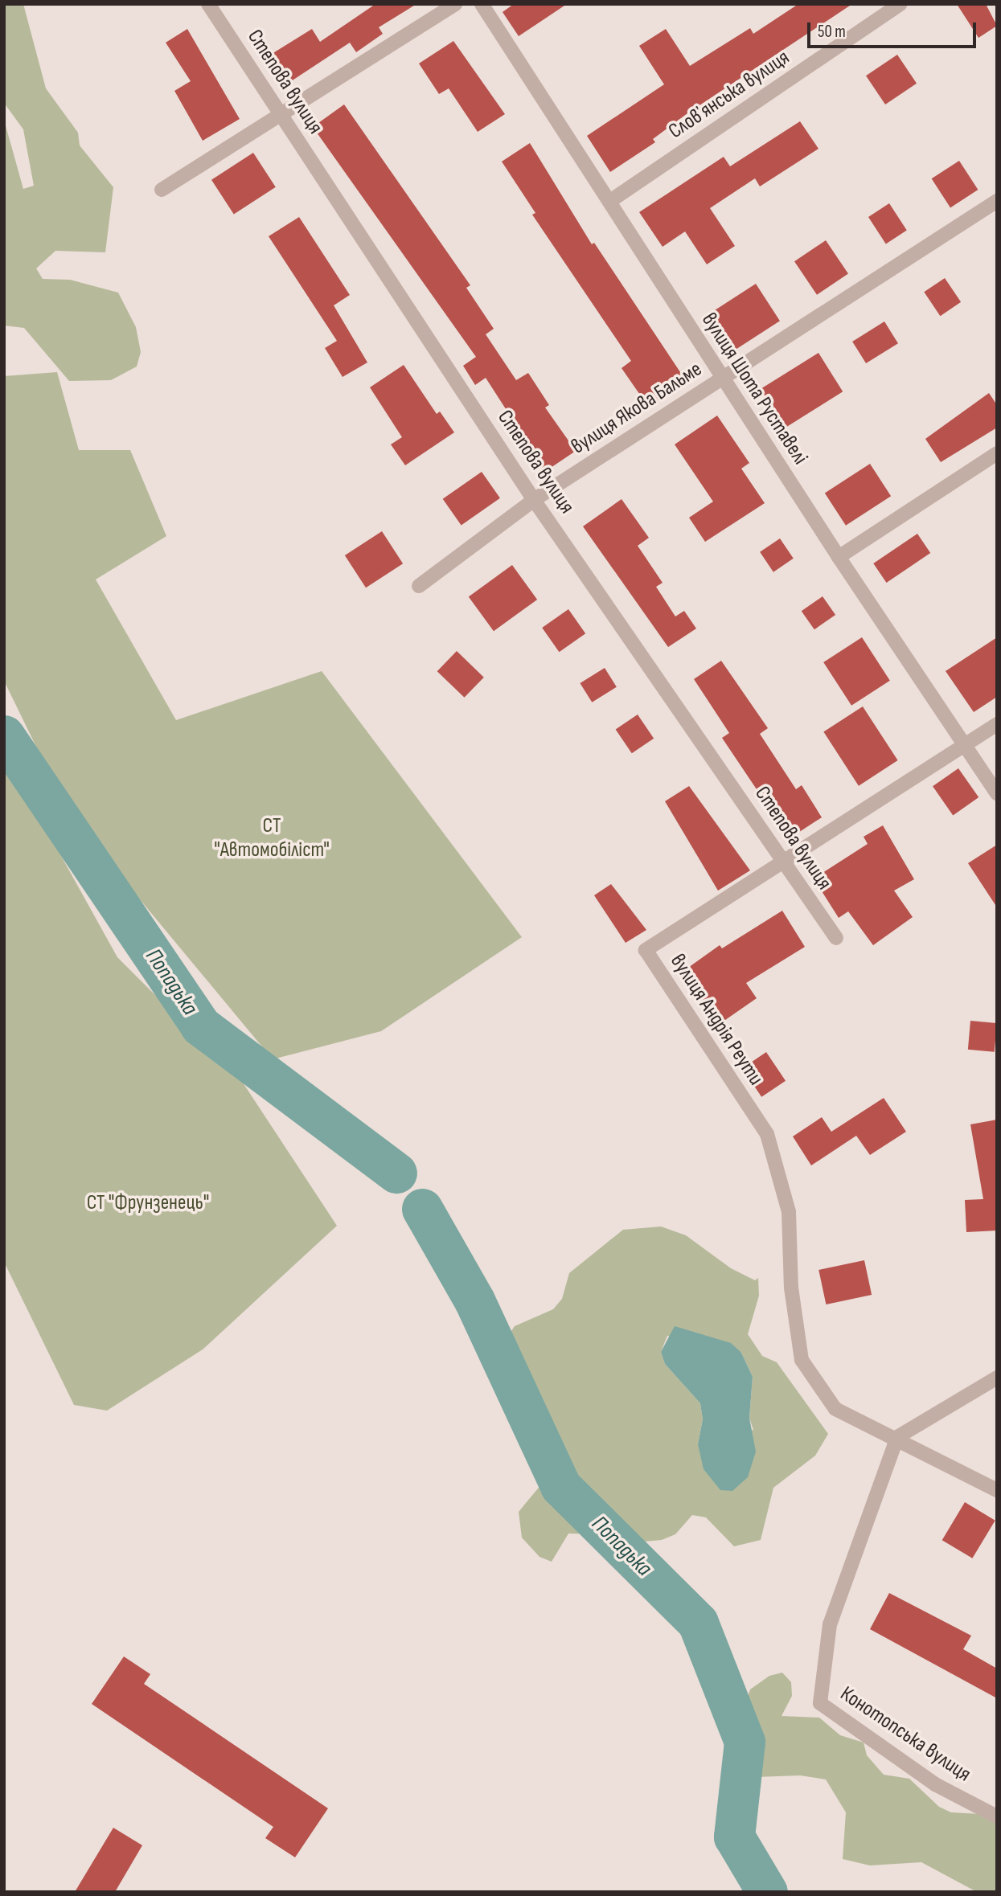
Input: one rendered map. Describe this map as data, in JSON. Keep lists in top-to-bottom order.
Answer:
{
  "streets": {
    "street": [
      "Степова вулиця",
      "Словʼянська вулиця",
      "вулиця Шота Руставелі",
      "вулиця Якова Бальме",
      "вулиця Андрія Реути",
      "Конотопська вулиця"
    ]
  },
  "crossings": [
    ["Степова вулиця", "вулиця Якова Бальме"],
    ["Степова вулиця", "вулиця Андрія Реути"],
    ["Словʼянська вулиця", "вулиця Шота Руставелі"],
    ["вулиця Шота Руставелі", "вулиця Якова Бальме"],
    ["вулиця Шота Руставелі", "вулиця Андрія Реути"],
    ["вулиця Андрія Реути", "Конотопська вулиця"]
  ],
  "water": ["Попадька"],
  "parks": ["СТ \"Автомобіліст\"", "СТ \"Фрунзенець\""],
  "scale_bar": "50 m"
}
